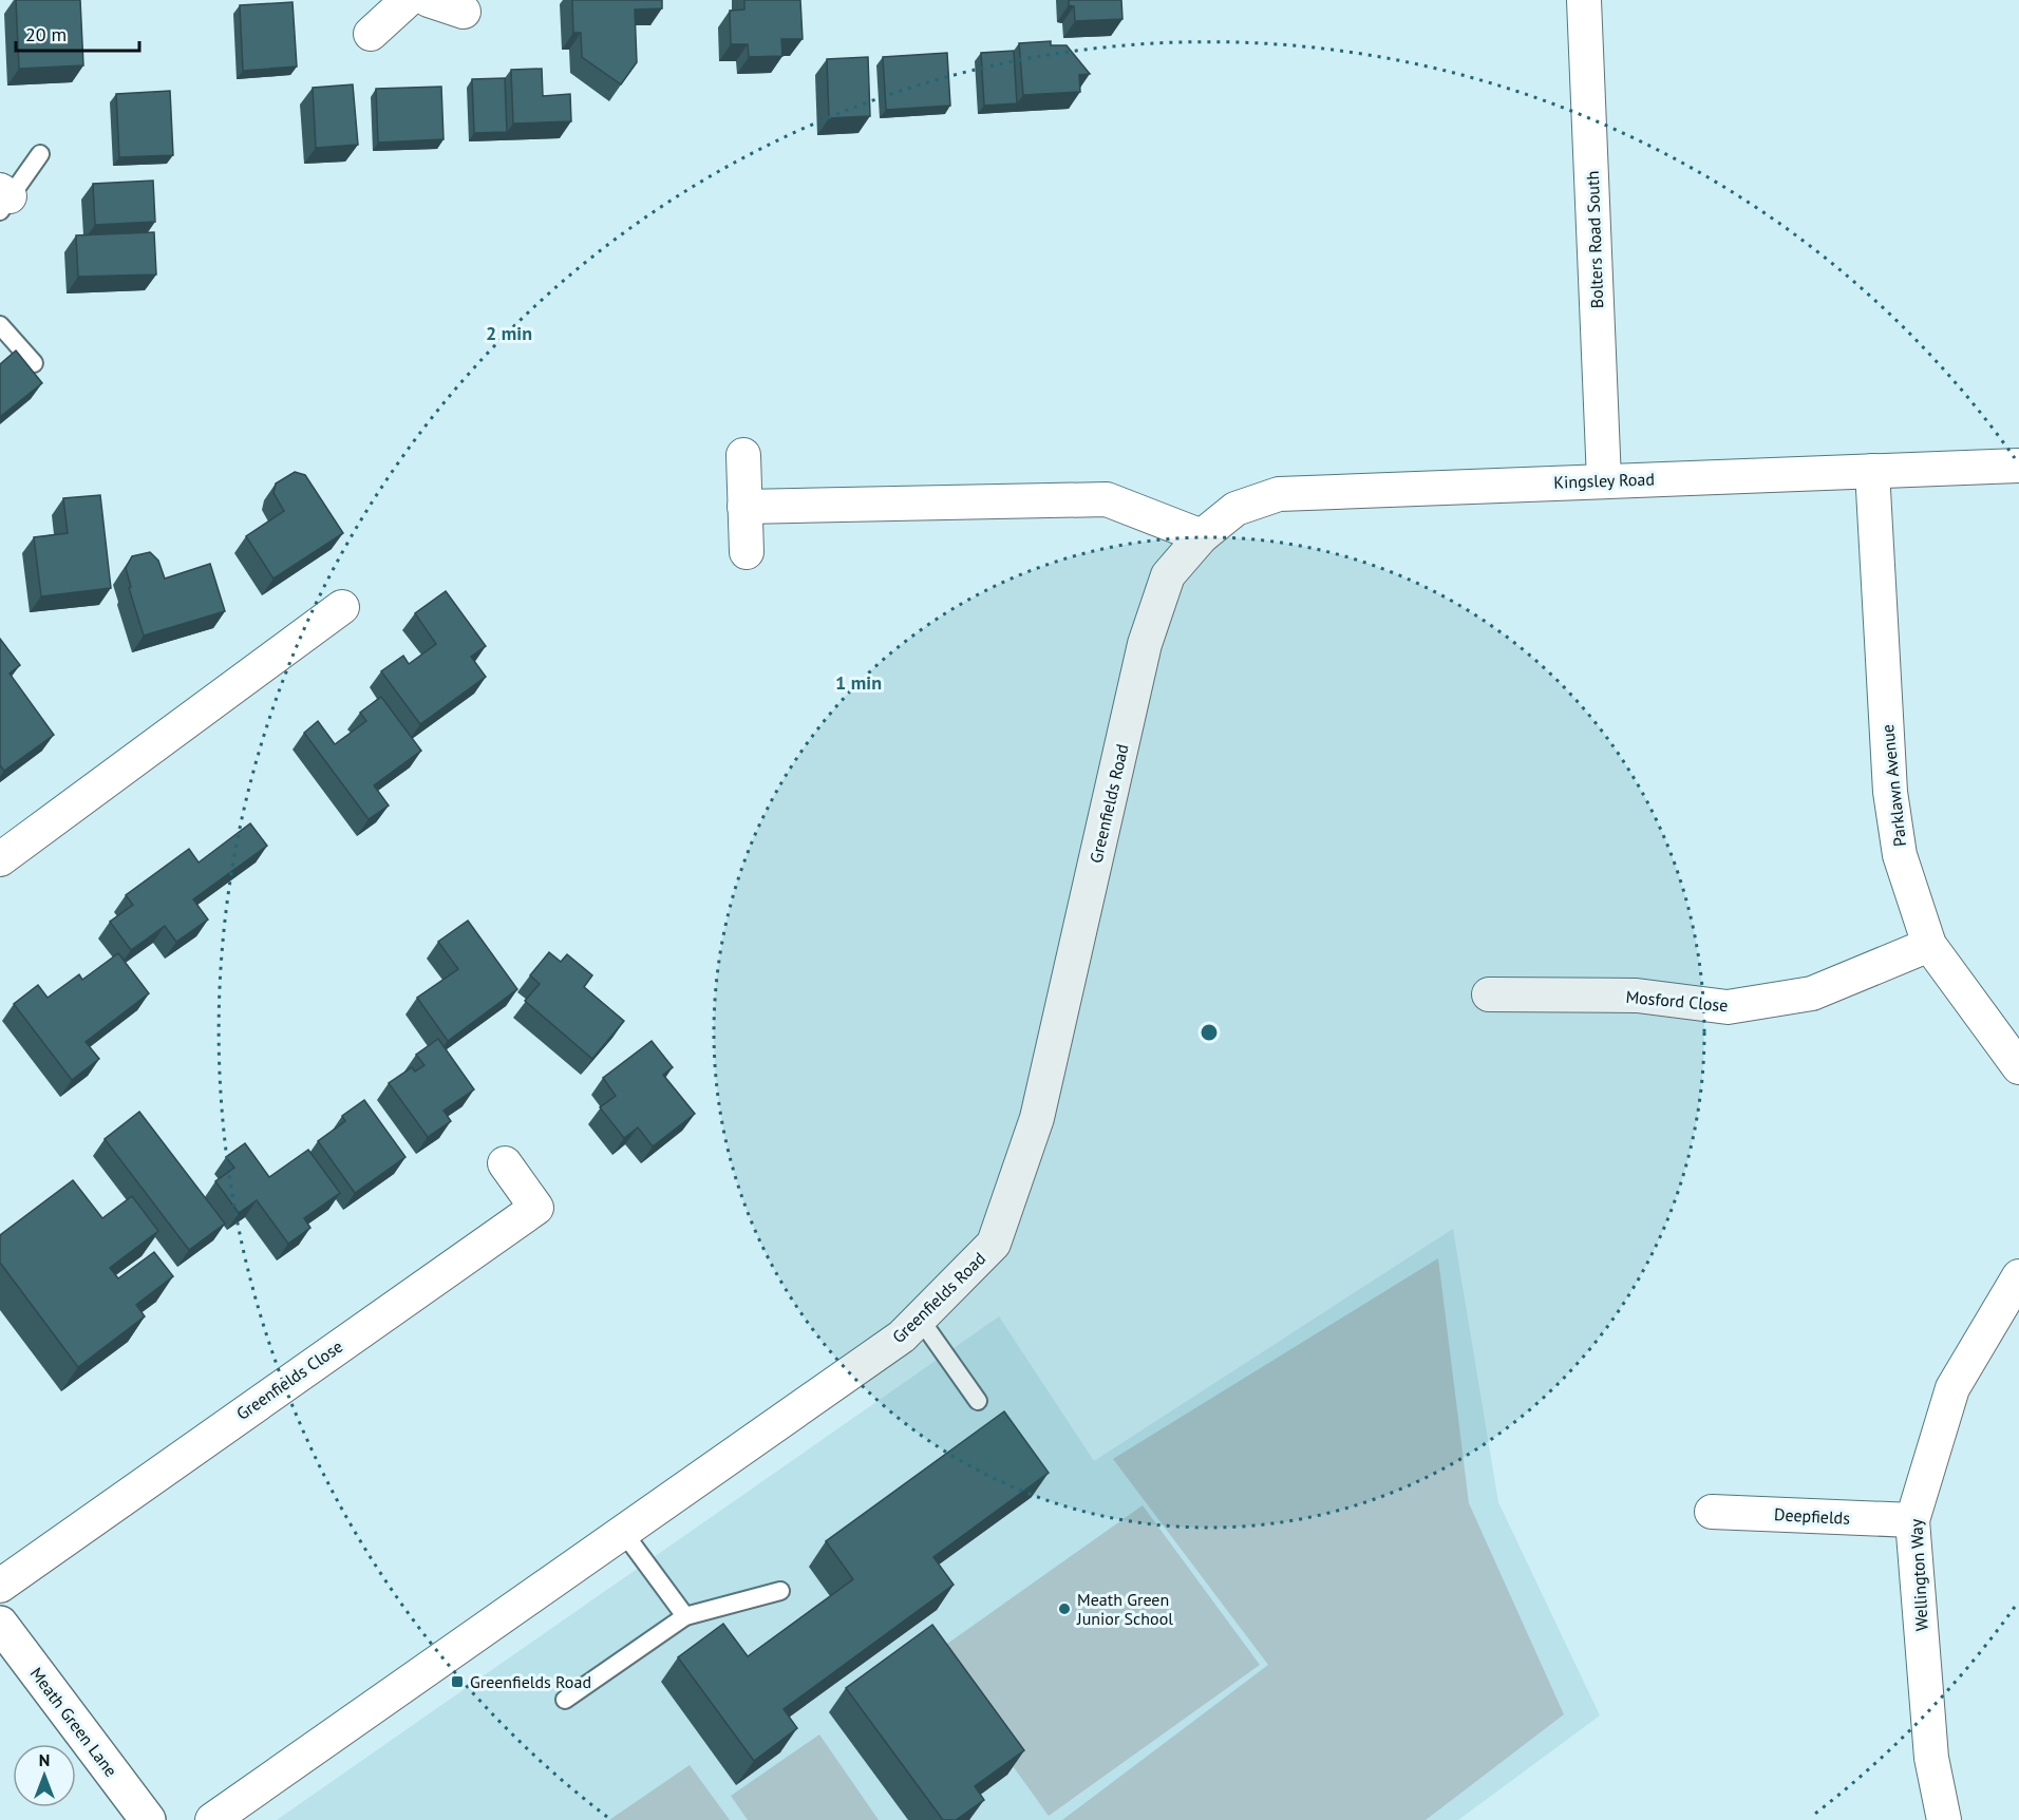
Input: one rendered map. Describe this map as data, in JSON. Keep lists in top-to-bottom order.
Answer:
{
  "streets": {
    "street": [
      "Bolters Road South",
      "Kingsley Road",
      "Parklawn Avenue",
      "Greenfields Road",
      "Mosford Close",
      "Greenfields Close",
      "Deepfields",
      "Wellington Way",
      "Meath Green Lane"
    ]
  },
  "crossings": [
    ["Bolters Road South", "Kingsley Road"],
    ["Kingsley Road", "Parklawn Avenue"],
    ["Kingsley Road", "Greenfields Road"],
    ["Parklawn Avenue", "Mosford Close"],
    ["Deepfields", "Wellington Way"]
  ],
  "places": {
    "other": ["Meath Green Junior School"],
    "transit": ["Greenfields Road"]
  },
  "scale_bar": "20 m",
  "north": "top",
  "rings": ["2 min", "1 min"]
}
